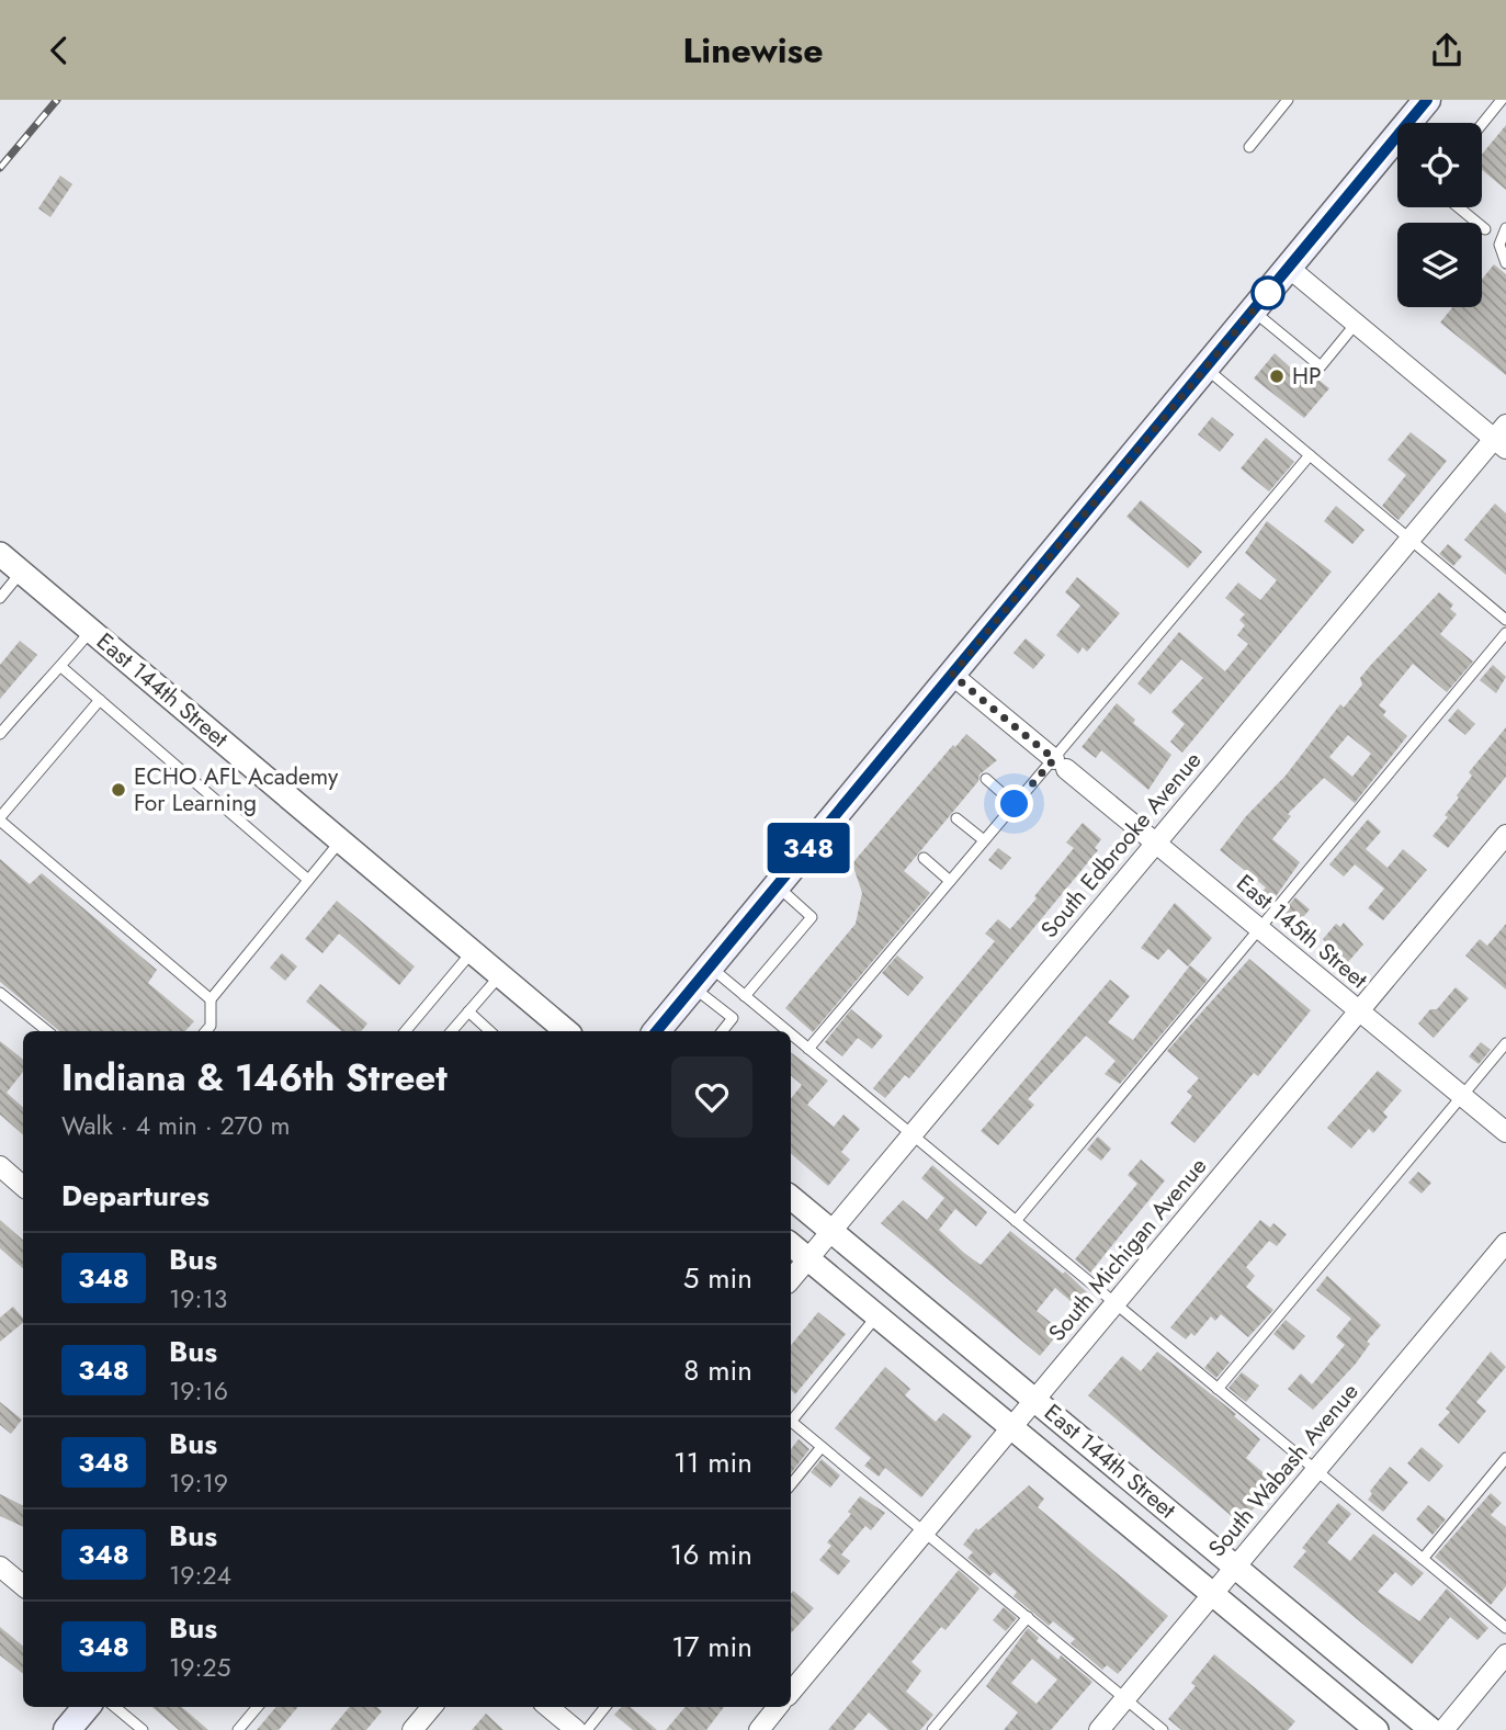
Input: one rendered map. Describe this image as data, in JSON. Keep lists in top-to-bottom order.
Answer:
{
  "streets": {
    "street": [
      "East 144th Street",
      "South Edbrooke Avenue",
      "East 145th Street",
      "South Michigan Avenue",
      "South Wabash Avenue"
    ]
  },
  "crossings": [
    ["East 144th Street", "South Edbrooke Avenue"],
    ["East 144th Street", "South Michigan Avenue"],
    ["East 144th Street", "South Wabash Avenue"],
    ["South Edbrooke Avenue", "East 145th Street"],
    ["East 145th Street", "South Michigan Avenue"]
  ],
  "places": ["HP", "ECHO AFL Academy For Learning"],
  "lines": ["bus line 348"],
  "page": {
    "header": "Linewise",
    "on_map": "348",
    "heading": [
      ["Indiana & 146th Street", "Walk · 4 min · 270 m"],
      "Departures"
    ],
    "list": [
      {
        "mark": "348",
        "name": "Bus",
        "note": "19:13",
        "value": "5 min"
      },
      {
        "mark": "348",
        "name": "Bus",
        "note": "19:16",
        "value": "8 min"
      },
      {
        "mark": "348",
        "name": "Bus",
        "note": "19:19",
        "value": "11 min"
      },
      {
        "mark": "348",
        "name": "Bus",
        "note": "19:24",
        "value": "16 min"
      },
      {
        "mark": "348",
        "name": "Bus",
        "note": "19:25",
        "value": "17 min"
      }
    ]
  }
}
